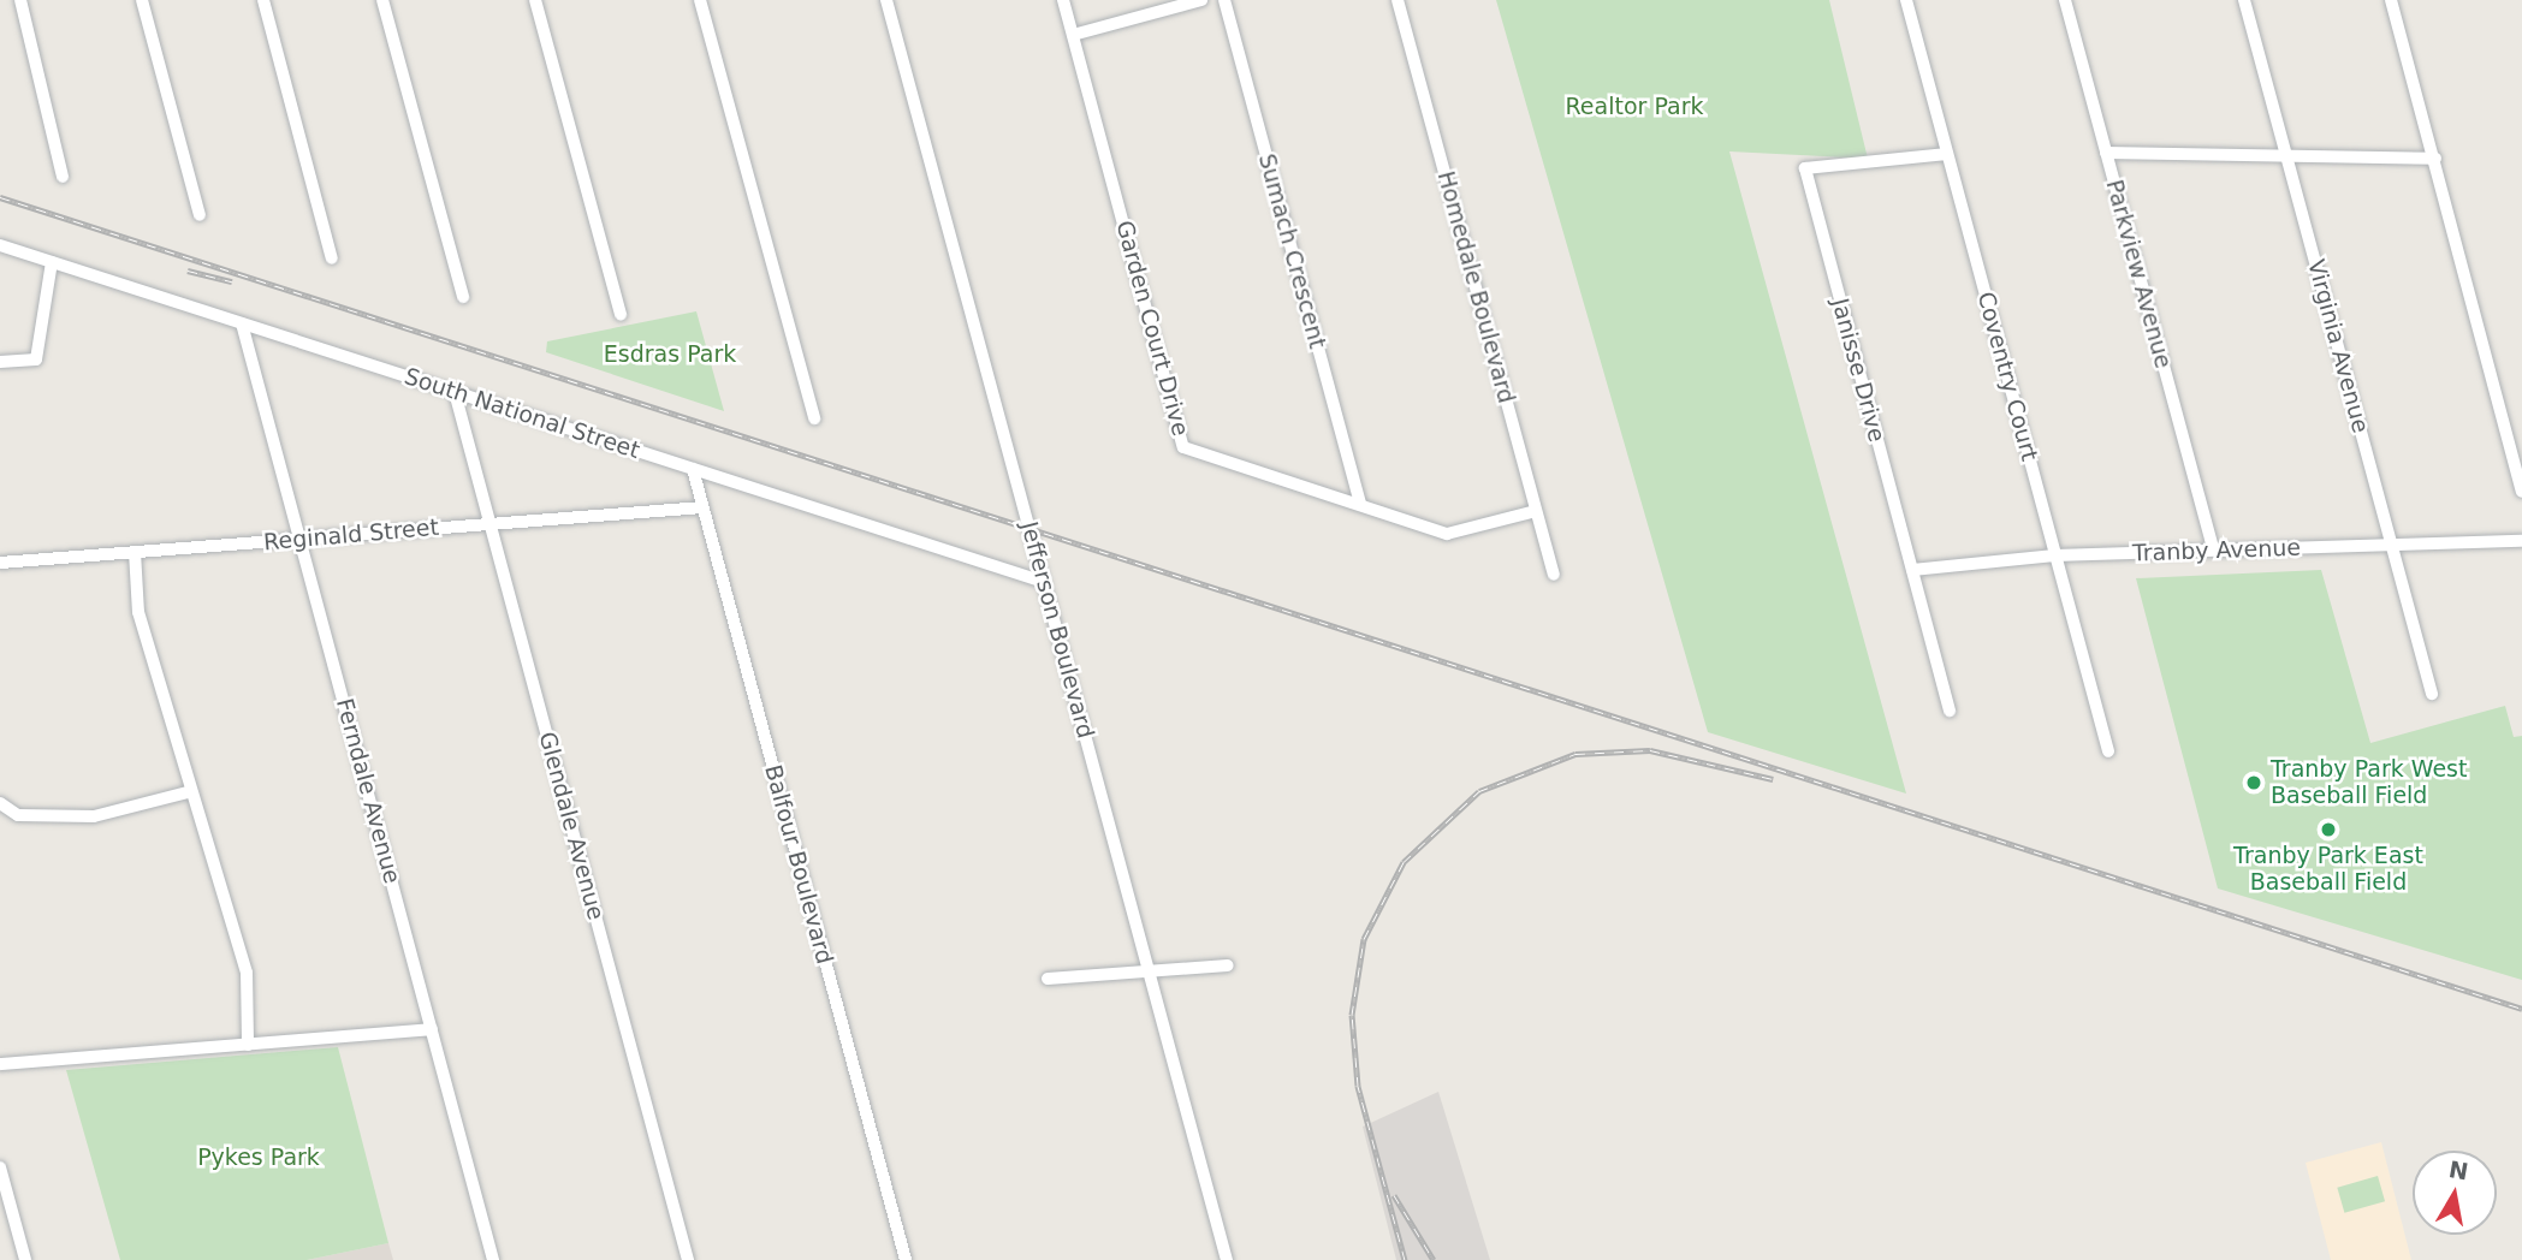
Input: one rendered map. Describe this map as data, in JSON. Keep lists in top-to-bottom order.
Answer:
{
  "streets": {
    "street": [
      "Sumach Crescent",
      "Parkview Avenue",
      "Homedale Boulevard",
      "Garden Court Drive",
      "Virginia Avenue",
      "Janisse Drive",
      "Coventry Court",
      "South National Street",
      "Reginald Street",
      "Tranby Avenue",
      "Jefferson Boulevard",
      "Ferndale Avenue",
      "Glendale Avenue",
      "Balfour Boulevard"
    ]
  },
  "crossings": [
    ["Sumach Crescent", "Garden Court Drive"],
    ["Parkview Avenue", "Tranby Avenue"],
    ["Homedale Boulevard", "Garden Court Drive"],
    ["Virginia Avenue", "Tranby Avenue"],
    ["Janisse Drive", "Coventry Court"],
    ["Janisse Drive", "Tranby Avenue"],
    ["Coventry Court", "Tranby Avenue"],
    ["South National Street", "Jefferson Boulevard"],
    ["South National Street", "Ferndale Avenue"],
    ["South National Street", "Glendale Avenue"],
    ["South National Street", "Balfour Boulevard"],
    ["Reginald Street", "Ferndale Avenue"],
    ["Reginald Street", "Glendale Avenue"],
    ["Reginald Street", "Balfour Boulevard"]
  ],
  "parks": ["Realtor Park", "Esdras Park", "Pykes Park"],
  "places": ["Tranby Park West Baseball Field", "Tranby Park East Baseball Field"],
  "north": "top"
}
